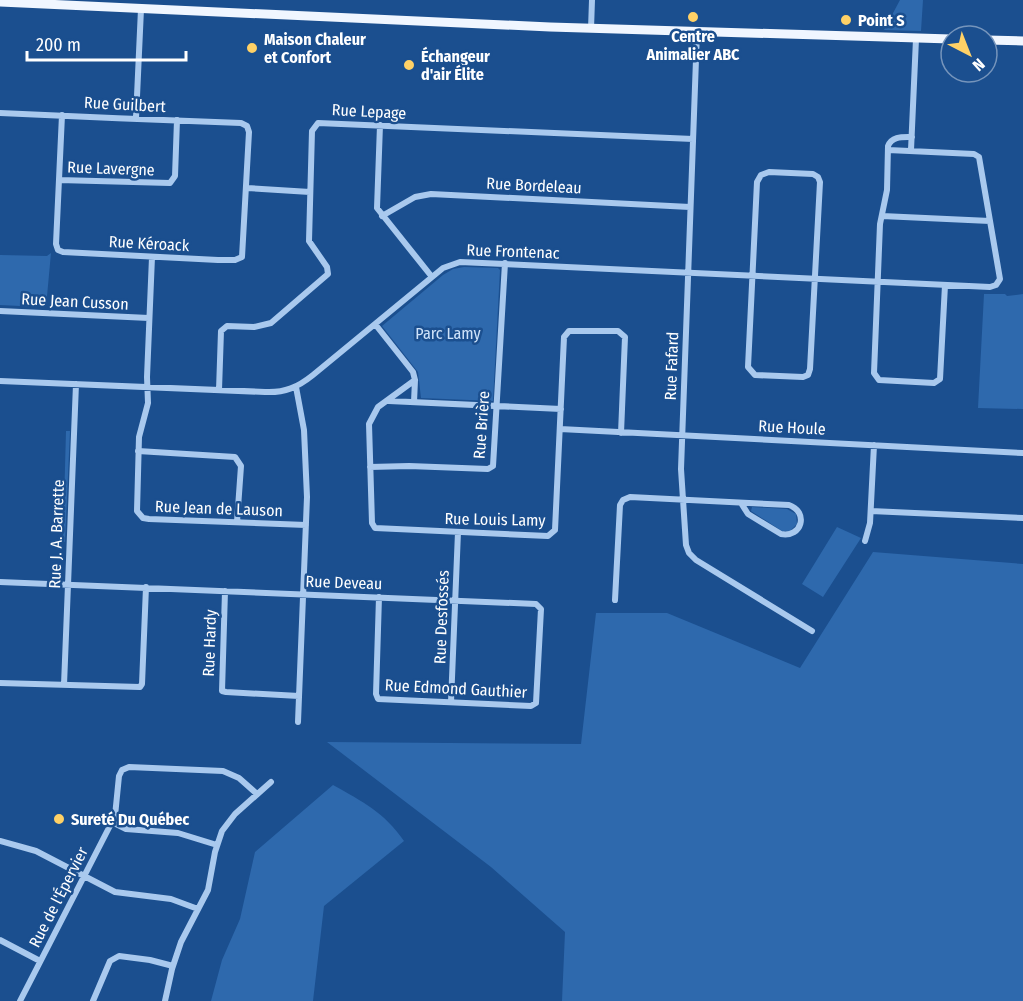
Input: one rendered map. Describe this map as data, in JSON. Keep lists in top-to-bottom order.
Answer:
{
  "streets": {
    "street": [
      "Rue Guilbert",
      "Rue Lepage",
      "Rue Lavergne",
      "Rue Bordeleau",
      "Rue Kéroack",
      "Rue Frontenac",
      "Rue Jean Cusson",
      "Rue Fafard",
      "Rue Brière",
      "Rue Houle",
      "Rue Jean de Lauson",
      "Rue Louis Lamy",
      "Rue J. A. Barrette",
      "Rue Deveau",
      "Rue Desfossés",
      "Rue Hardy",
      "Rue Edmond Gauthier",
      "Rue de l'Épervier"
    ]
  },
  "crossings": [
    ["Rue Guilbert", "Rue Lavergne"],
    ["Rue Guilbert", "Rue Kéroack"],
    ["Rue Lepage", "Rue Frontenac"],
    ["Rue Lepage", "Rue Fafard"],
    ["Rue Lavergne", "Rue Kéroack"],
    ["Rue Bordeleau", "Rue Fafard"],
    ["Rue Kéroack", "Rue Jean de Lauson"],
    ["Rue Frontenac", "Rue Fafard"],
    ["Rue Frontenac", "Rue Brière"],
    ["Rue Frontenac", "Rue Jean de Lauson"],
    ["Rue Frontenac", "Rue J. A. Barrette"],
    ["Rue Jean Cusson", "Rue Jean de Lauson"],
    ["Rue Fafard", "Rue Houle"],
    ["Rue Brière", "Rue Louis Lamy"],
    ["Rue Houle", "Rue Louis Lamy"],
    ["Rue Louis Lamy", "Rue Desfossés"],
    ["Rue J. A. Barrette", "Rue Deveau"],
    ["Rue Deveau", "Rue Desfossés"],
    ["Rue Deveau", "Rue Hardy"],
    ["Rue Deveau", "Rue Edmond Gauthier"],
    ["Rue Desfossés", "Rue Edmond Gauthier"]
  ],
  "parks": ["Parc Lamy"],
  "places": [
    "Centre Animalier ABC",
    "Point S",
    "Maison Chaleur et Confort",
    "Échangeur d'air Élite",
    "Sureté Du Québec"
  ],
  "scale_bar": "200 m",
  "north": "bottom right"
}
